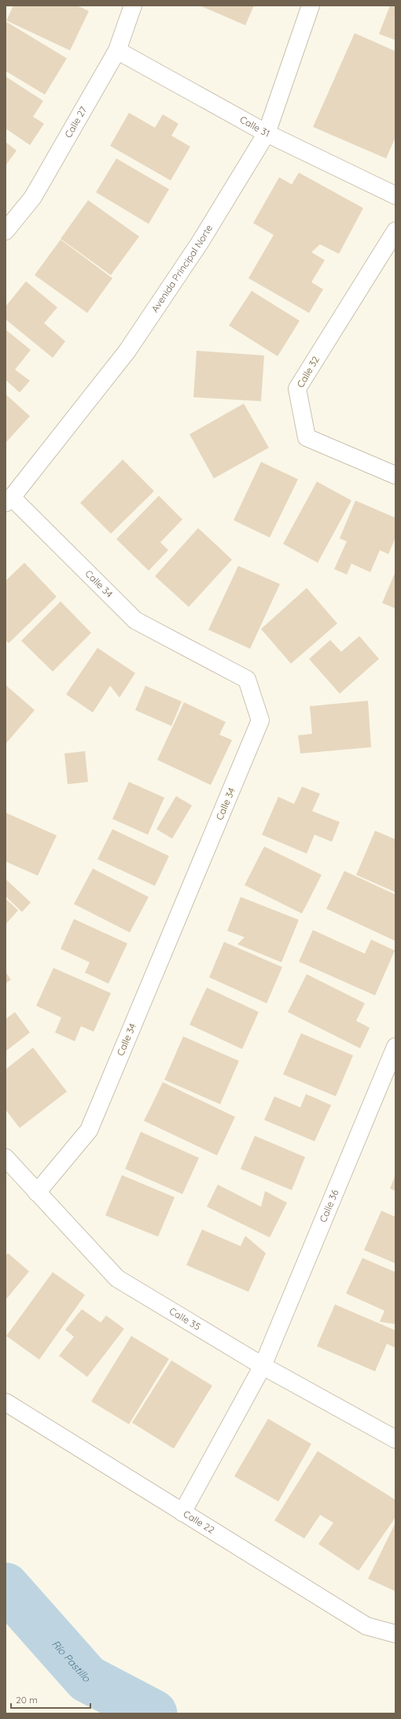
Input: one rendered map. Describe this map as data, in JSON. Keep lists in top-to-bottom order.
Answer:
{
  "streets": {
    "street": [
      "Calle 27",
      "Calle 31",
      "Avenida Principal Norte",
      "Calle 32",
      "Calle 34",
      "Calle 36",
      "Calle 35",
      "Calle 22"
    ]
  },
  "crossings": [
    ["Calle 27", "Calle 31"],
    ["Calle 31", "Avenida Principal Norte"],
    ["Avenida Principal Norte", "Calle 34"],
    ["Calle 34", "Calle 35"],
    ["Calle 36", "Calle 35"],
    ["Calle 36", "Calle 22"]
  ],
  "water": ["Río Pastillo"],
  "scale_bar": "20 m"
}
